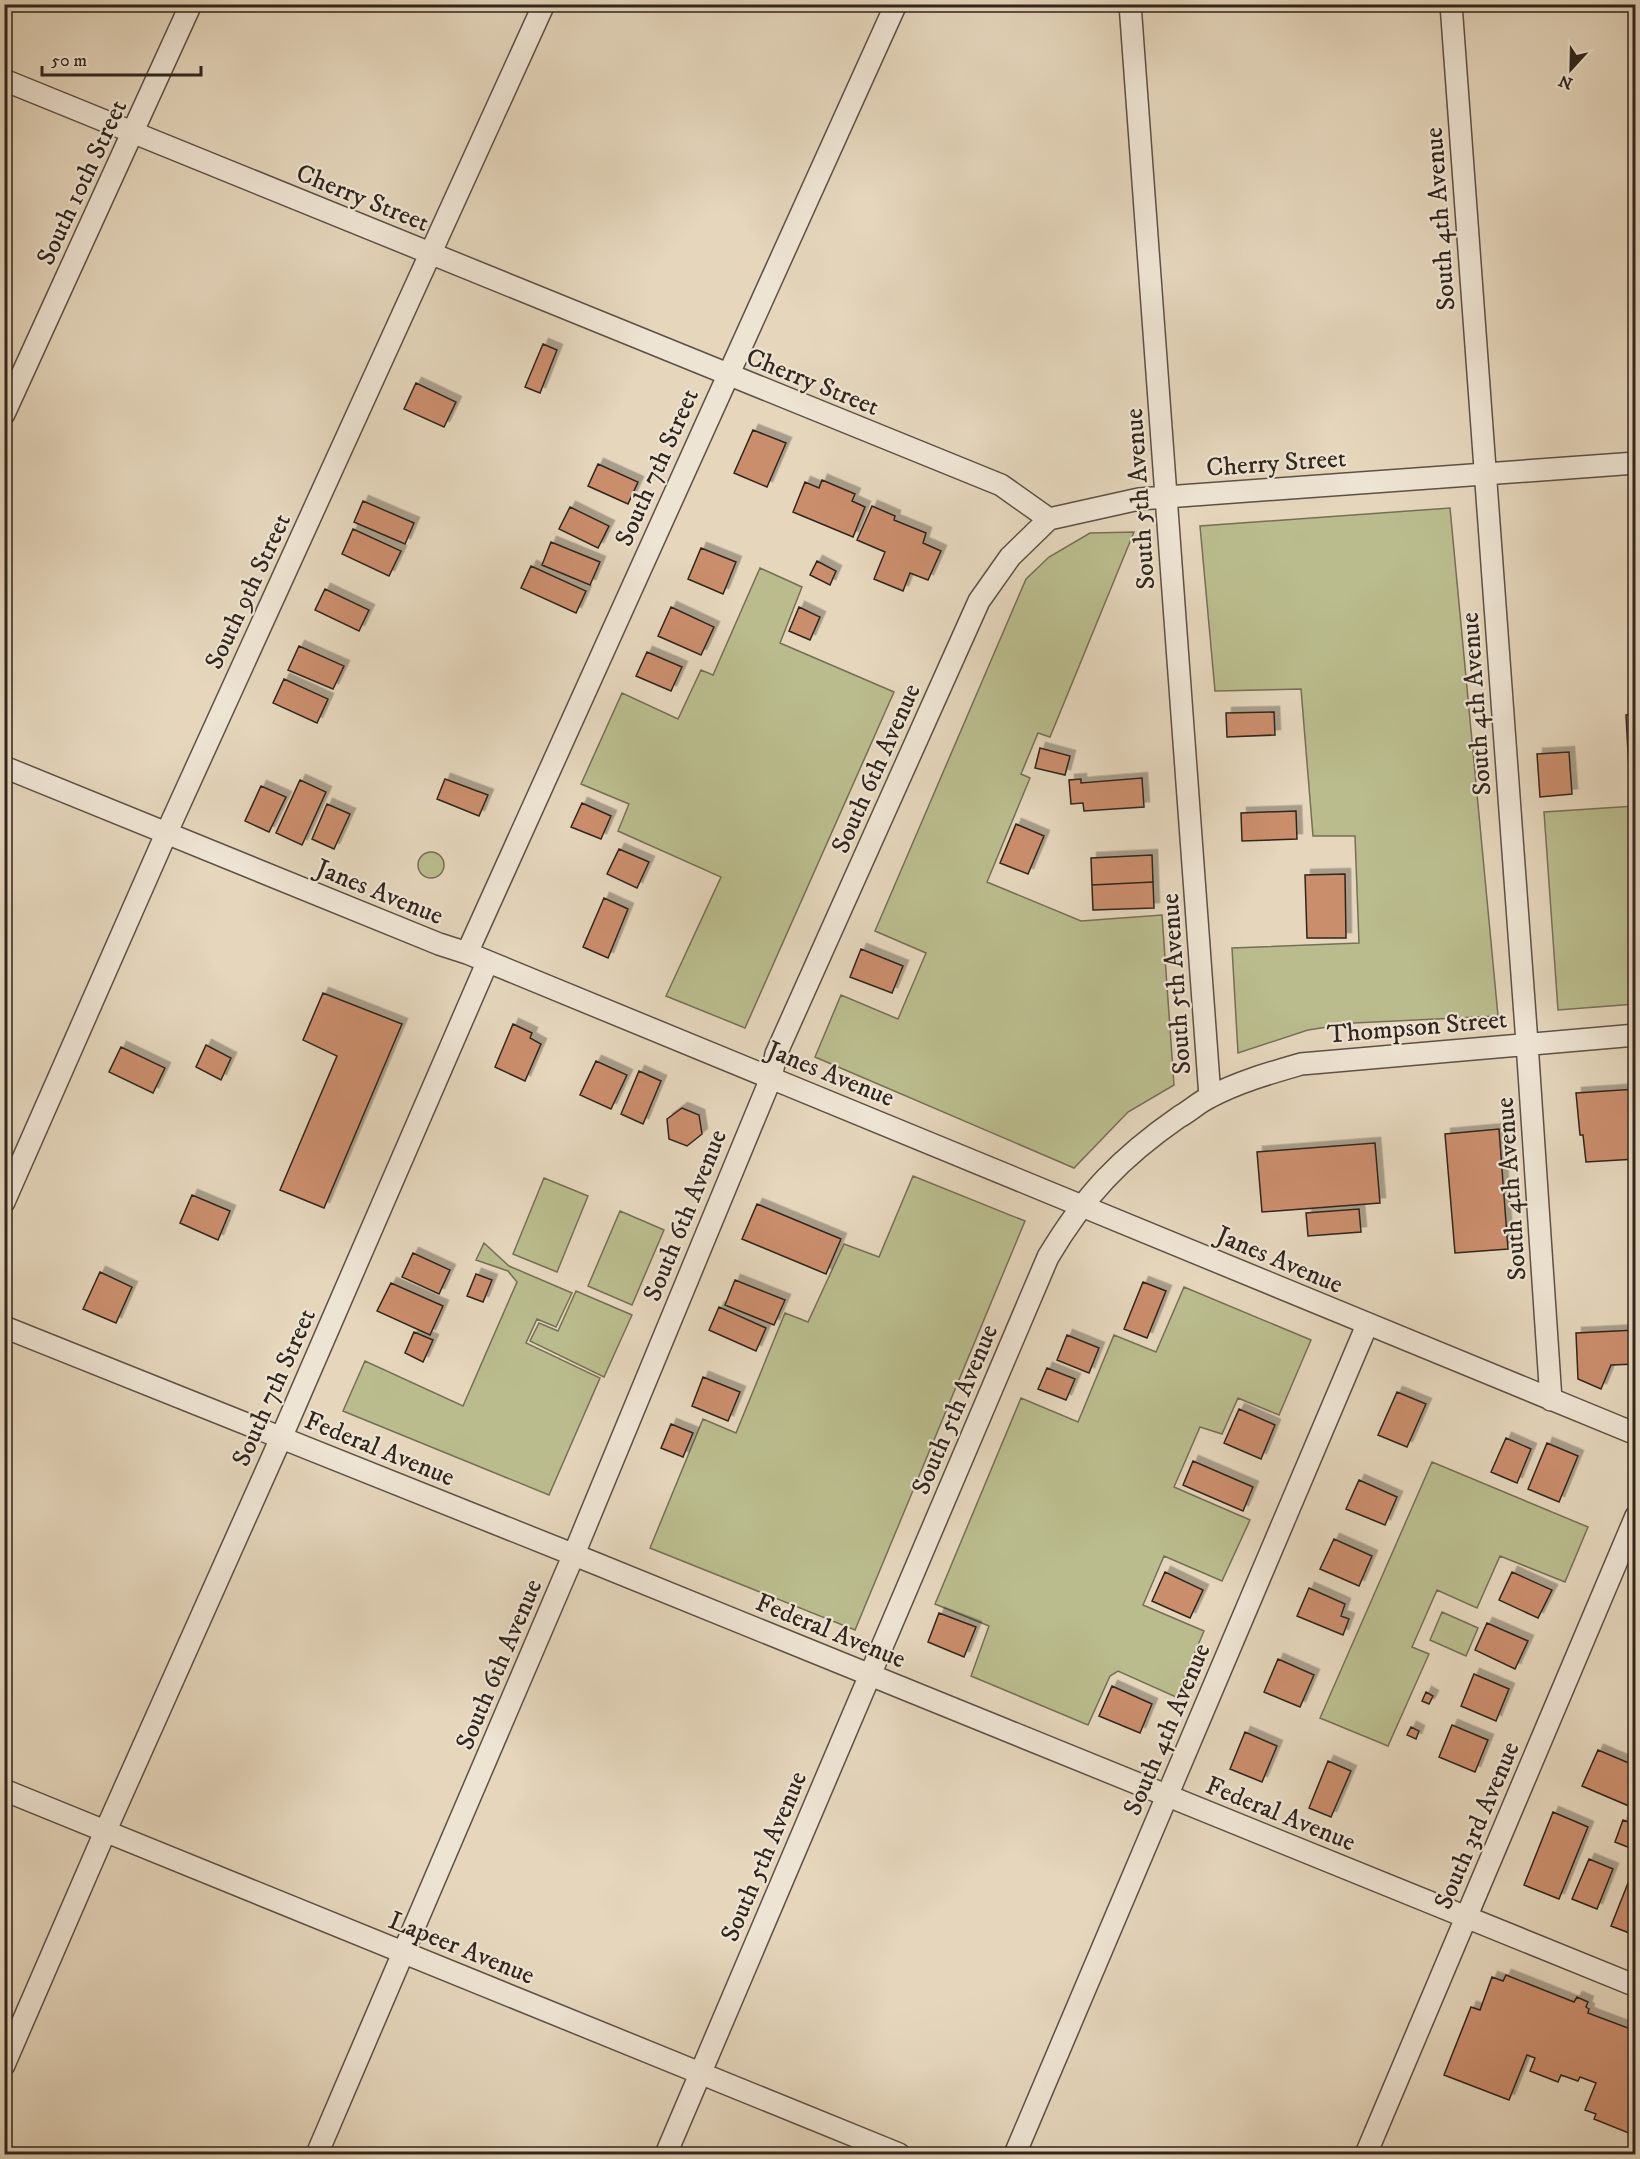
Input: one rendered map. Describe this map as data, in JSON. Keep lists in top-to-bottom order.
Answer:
{
  "streets": {
    "street": [
      "South 10th Street",
      "Cherry Street",
      "South 4th Avenue",
      "South 7th Street",
      "South 5th Avenue",
      "South 9th Street",
      "South 6th Avenue",
      "Janes Avenue",
      "Thompson Street",
      "Federal Avenue",
      "South 3rd Avenue",
      "Lapeer Avenue"
    ]
  },
  "crossings": [
    ["South 10th Street", "Cherry Street"],
    ["Cherry Street", "South 4th Avenue"],
    ["Cherry Street", "South 7th Street"],
    ["Cherry Street", "South 5th Avenue"],
    ["Cherry Street", "South 9th Street"],
    ["Cherry Street", "South 6th Avenue"],
    ["South 4th Avenue", "Janes Avenue"],
    ["South 4th Avenue", "Thompson Street"],
    ["South 4th Avenue", "Federal Avenue"],
    ["South 7th Street", "Janes Avenue"],
    ["South 7th Street", "Federal Avenue"],
    ["South 7th Street", "Lapeer Avenue"],
    ["South 5th Avenue", "Janes Avenue"],
    ["South 5th Avenue", "Thompson Street"],
    ["South 5th Avenue", "Federal Avenue"],
    ["South 5th Avenue", "Lapeer Avenue"],
    ["South 9th Street", "Janes Avenue"],
    ["South 6th Avenue", "Janes Avenue"],
    ["South 6th Avenue", "Federal Avenue"],
    ["South 6th Avenue", "Lapeer Avenue"],
    ["Federal Avenue", "South 3rd Avenue"]
  ],
  "scale_bar": "50 m",
  "north": "bottom"
}
